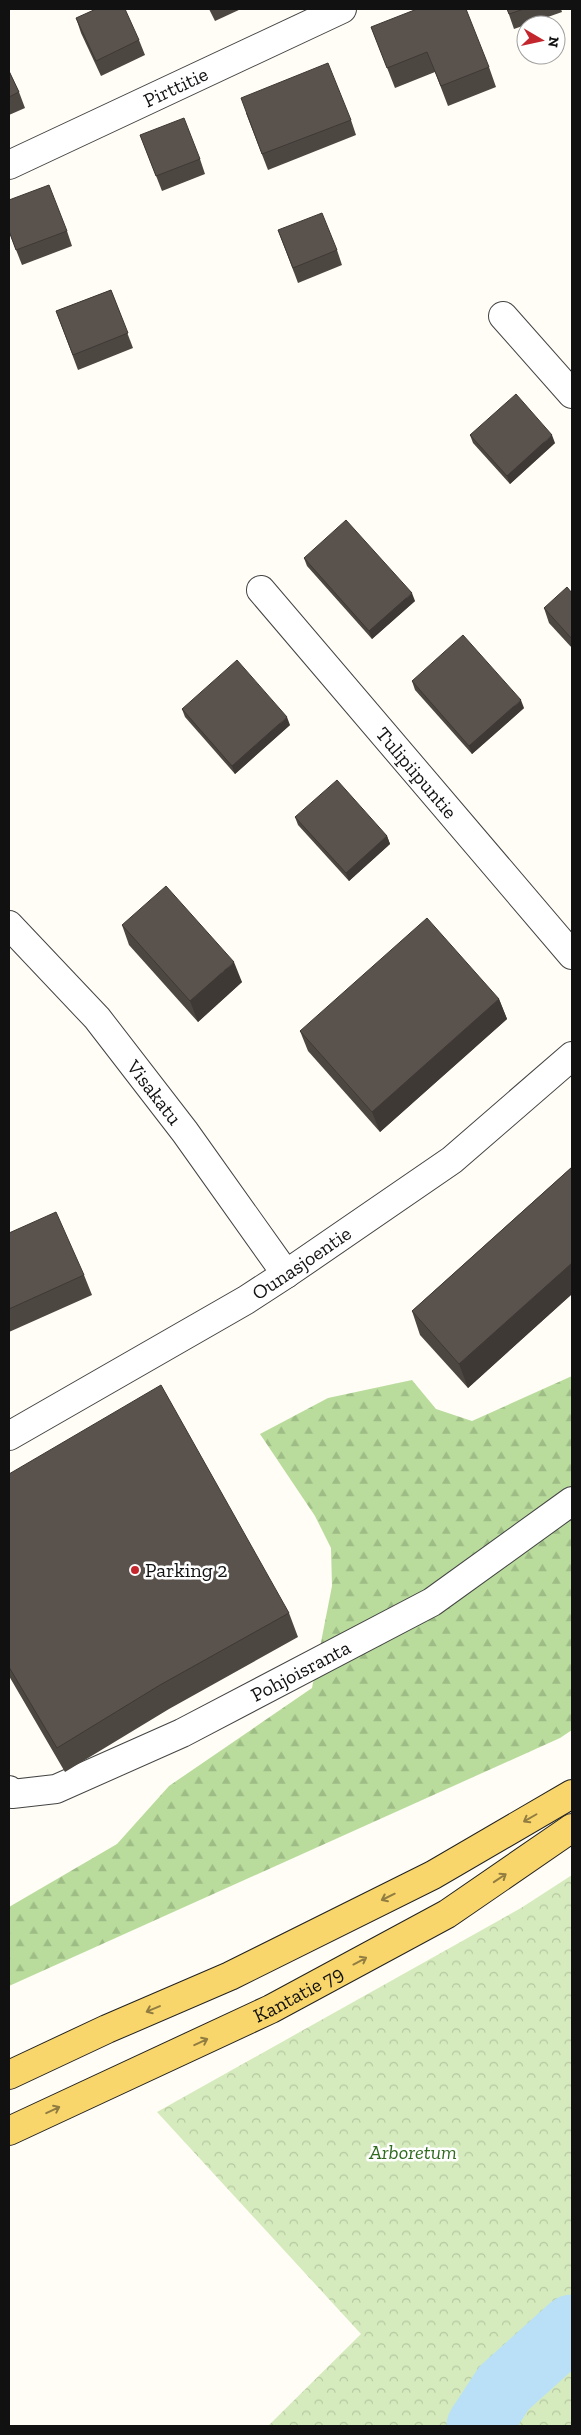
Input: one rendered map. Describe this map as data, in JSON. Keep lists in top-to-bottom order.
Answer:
{
  "streets": {
    "main road": ["Kantatie 79"],
    "street": [
      "Pirttitie",
      "Tulipiipuntie",
      "Visakatu",
      "Ounasjoentie",
      "Pohjoisranta"
    ]
  },
  "crossings": [
    ["Visakatu", "Ounasjoentie"]
  ],
  "parks": ["Arboretum"],
  "places": ["Parking 2"],
  "north": "right"
}
